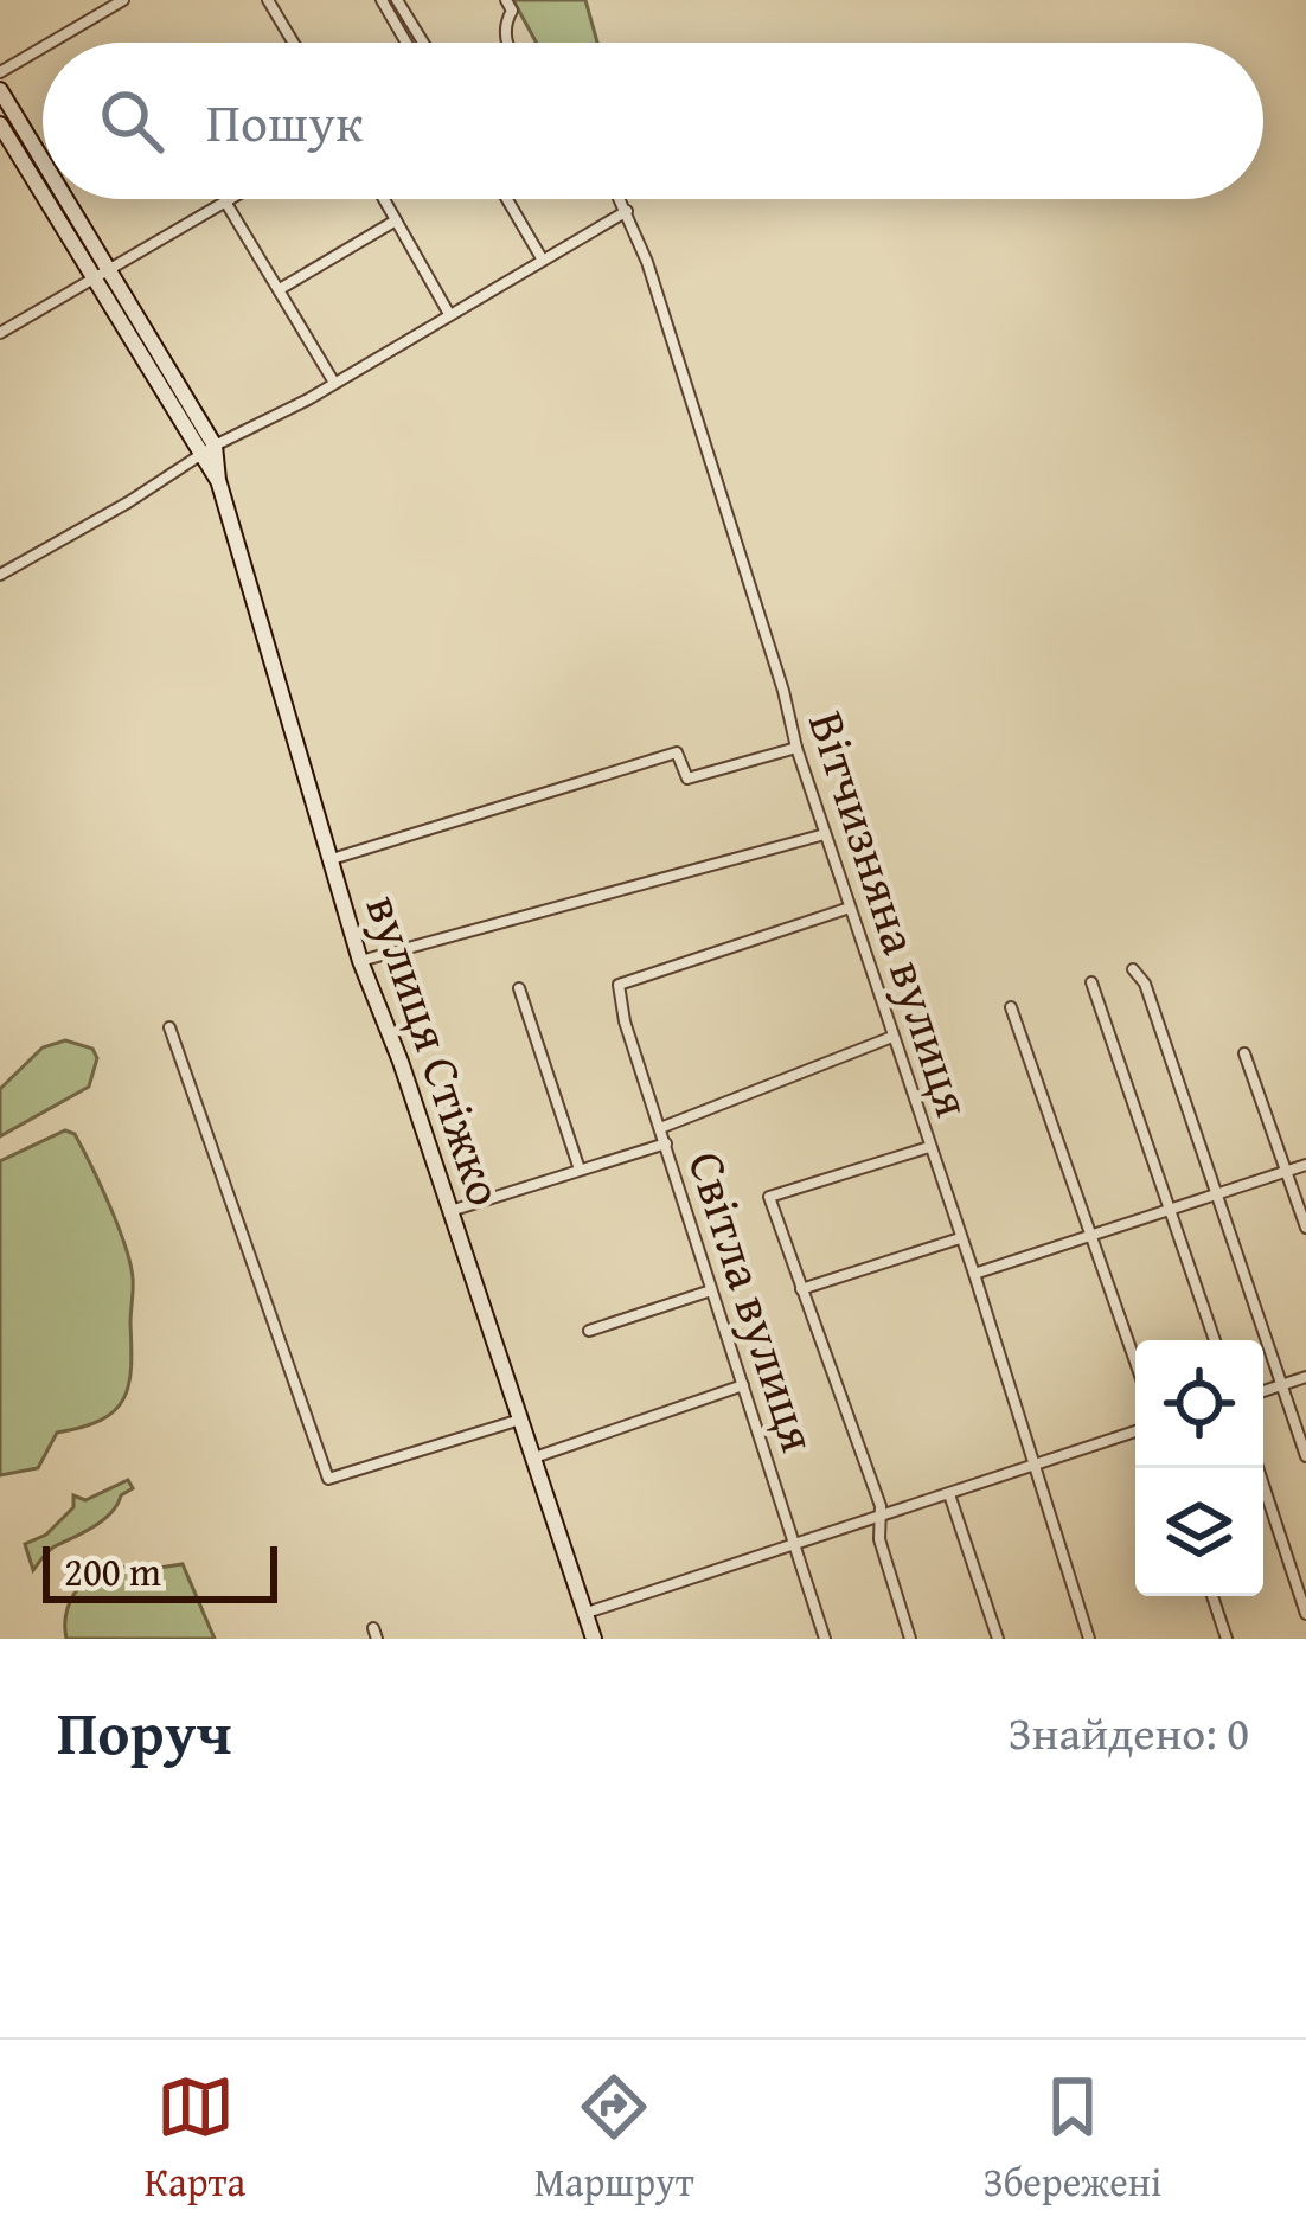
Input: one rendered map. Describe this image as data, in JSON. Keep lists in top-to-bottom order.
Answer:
{
  "streets": {
    "street": ["Вітчизняна вулиця", "вулиця Стіжко", "Світла вулиця"]
  },
  "crossings": [
    ["Вітчизняна вулиця", "Світла вулиця"]
  ],
  "scale_bar": "200 m",
  "page": {
    "search": "Пошук",
    "scale": "200 m",
    "heading": ["Поруч", "Знайдено: 0"],
    "nav": ["Карта", "Маршрут", "Збережені"]
  }
}
